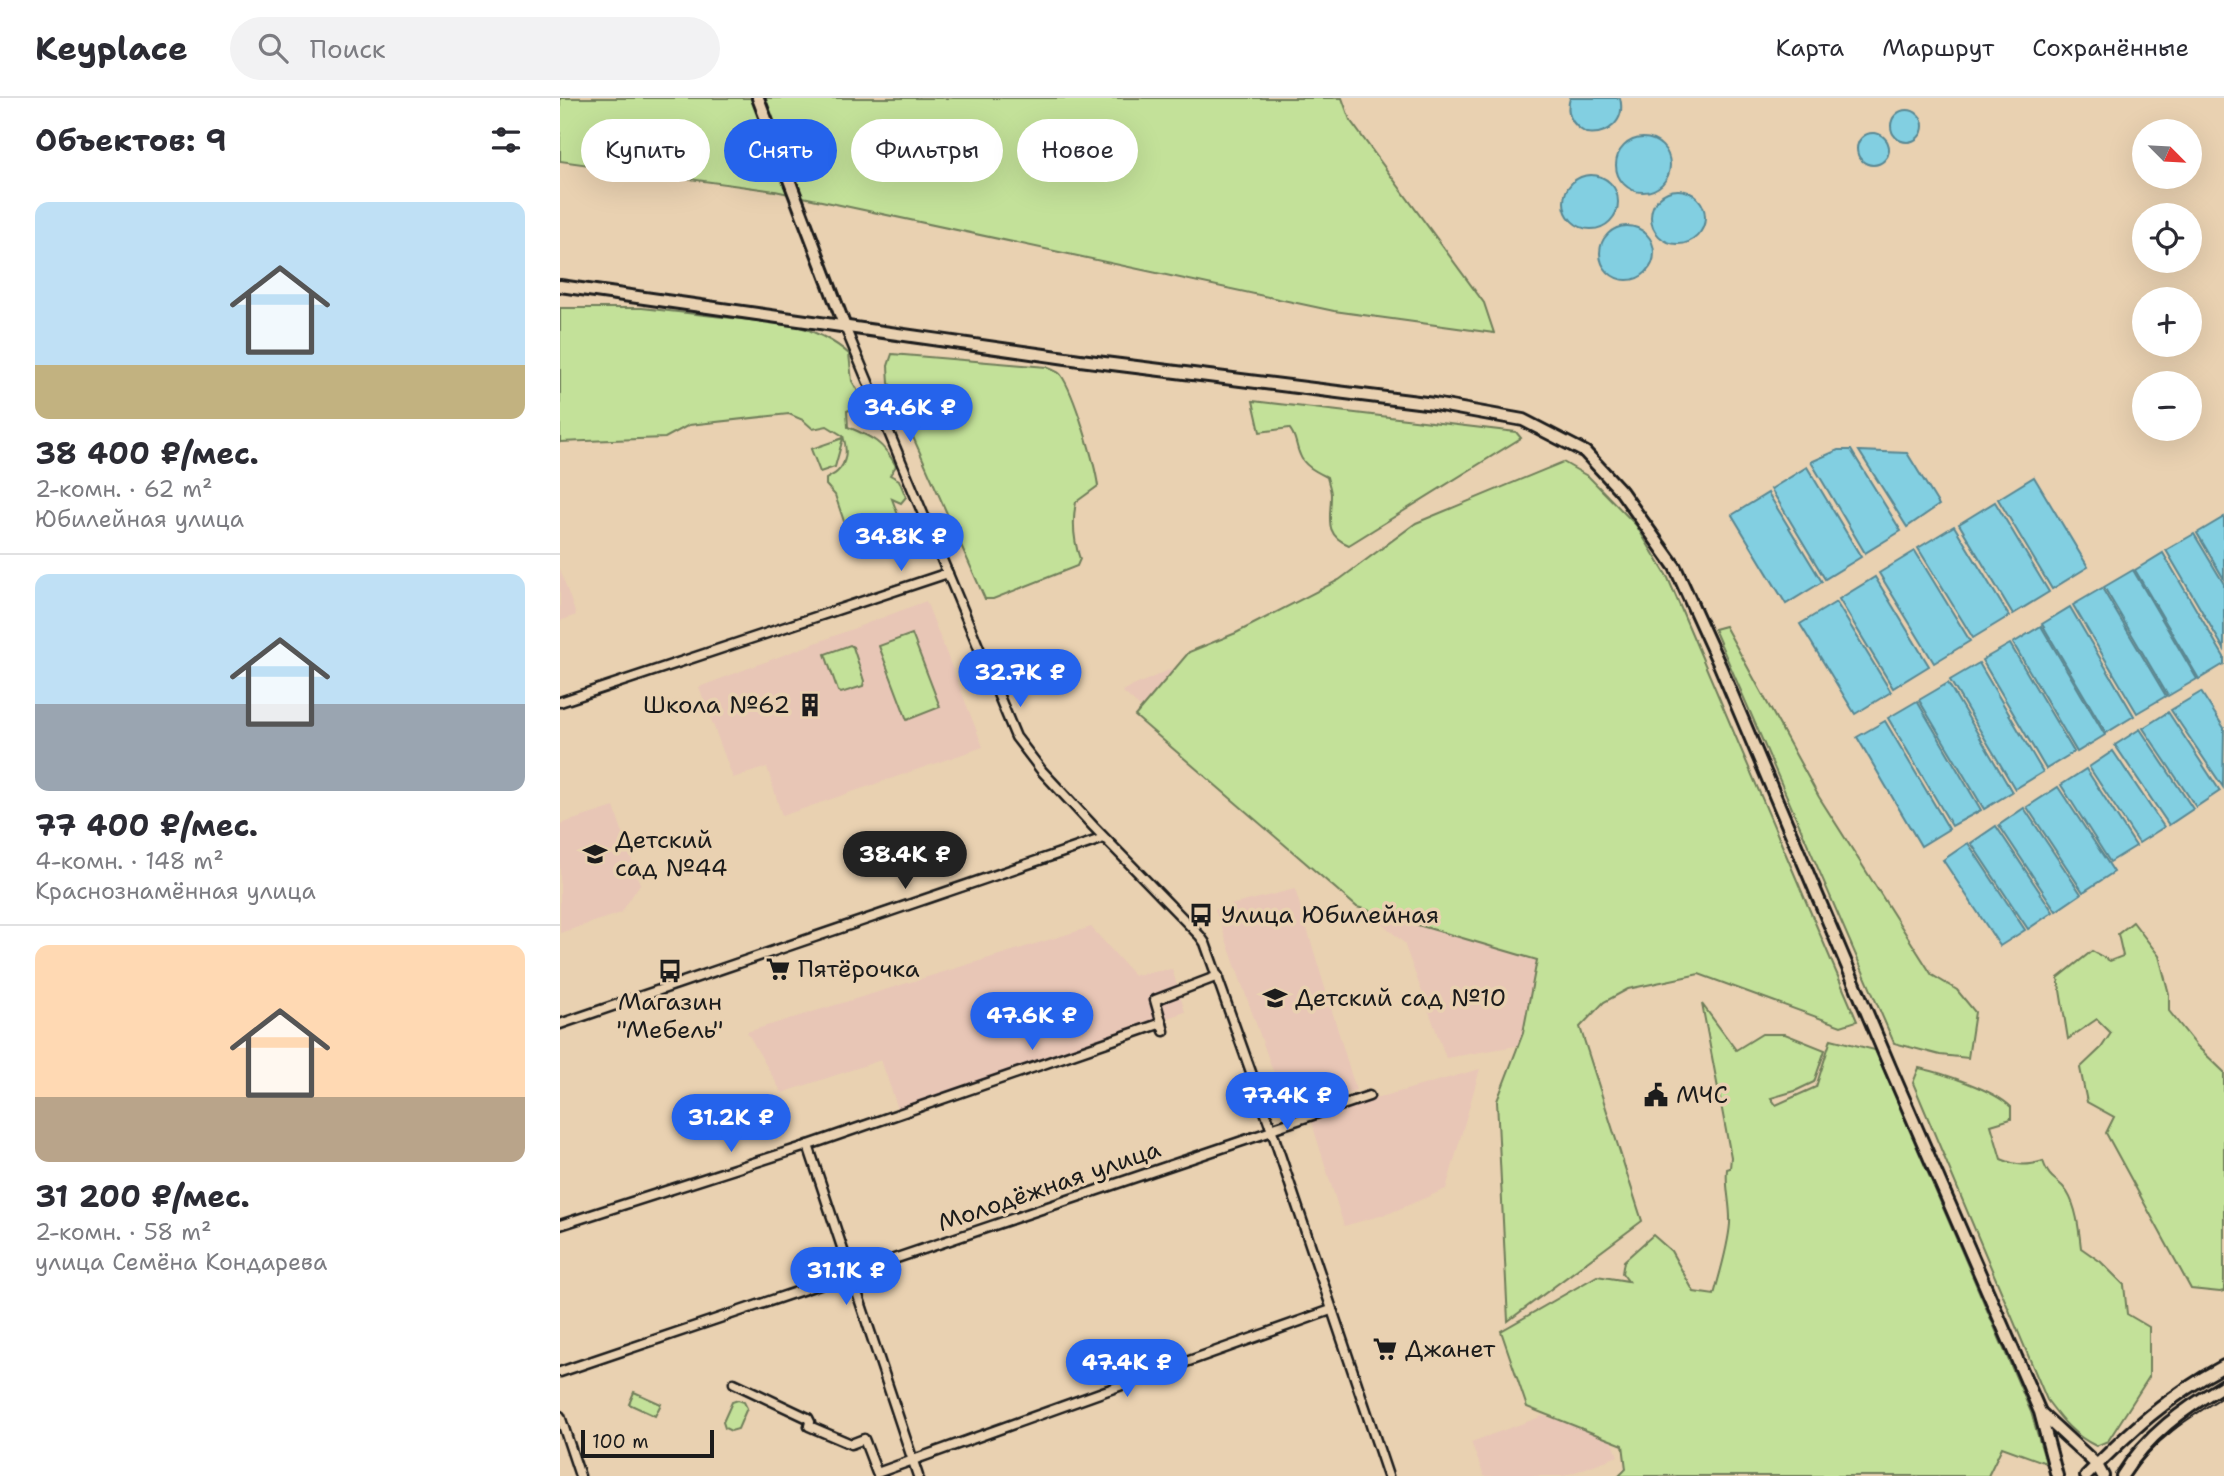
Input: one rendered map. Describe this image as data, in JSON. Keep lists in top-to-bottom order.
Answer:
{
  "streets": {
    "street": ["Молодёжная улица"]
  },
  "places": {
    "building": ["Школа №62"],
    "school or university": ["Детский сад №44", "Детский сад №10"],
    "bus stop": ["Улица Юбилейная", "Магазин \"Мебель\""],
    "supermarket": ["Пятёрочка", "Джанет"],
    "public building": ["МЧС"]
  },
  "scale_bar": "100 m",
  "north": "bottom right",
  "page": {
    "header": "Keyplace",
    "search": "Поиск",
    "nav": ["Карта", "Маршрут", "Сохранённые"],
    "heading": "Объектов: 9",
    "map_buttons": ["+", "−"],
    "chip": [
      "Купить",
      "Снять",
      "Фильтры",
      "Новое"
    ],
    "list": [
      {
        "name": "38 400 ₽/мес.",
        "note": "2-комн. · 62 m² · Юбилейная улица"
      },
      {
        "name": "77 400 ₽/мес.",
        "note": "4-комн. · 148 m² · Краснознамённая улица"
      },
      {
        "name": "31 200 ₽/мес.",
        "note": "2-комн. · 58 m² · улица Семёна Кондарева"
      }
    ],
    "price": [
      "34.6K ₽",
      "34.8K ₽",
      "32.7K ₽",
      "38.4K ₽",
      "47.6K ₽",
      "77.4K ₽",
      "31.2K ₽",
      "31.1K ₽",
      "47.4K ₽"
    ],
    "scale": "100 m"
  }
}
